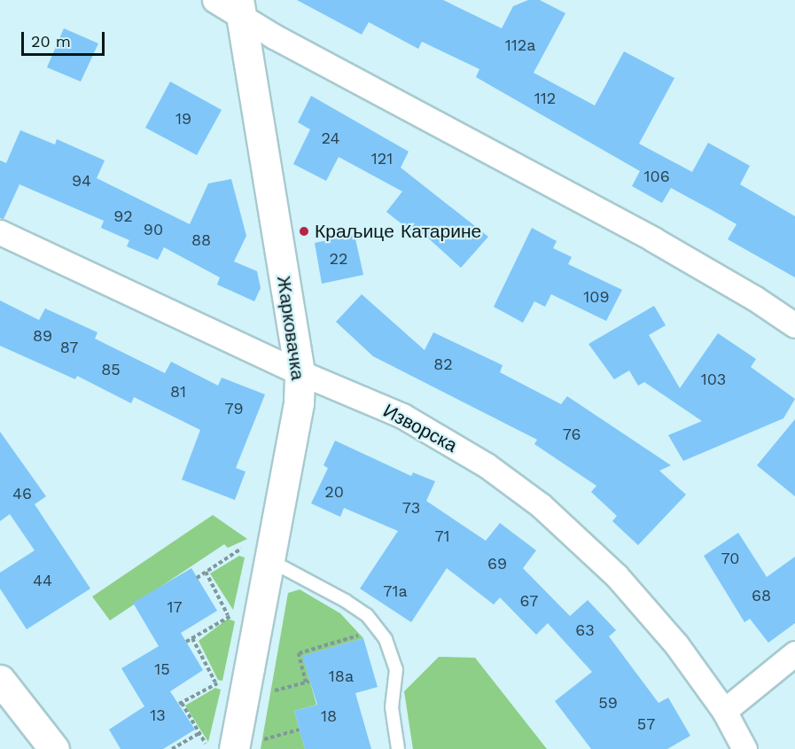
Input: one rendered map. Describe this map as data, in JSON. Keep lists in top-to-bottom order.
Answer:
{
  "streets": {
    "street": ["Жарковачка", "Изворска"]
  },
  "crossings": [
    ["Жарковачка", "Изворска"]
  ],
  "places": ["Краљице Катарине"],
  "house_numbers": [
    "112a",
    "112",
    "19",
    "24",
    "121",
    "106",
    "94",
    "92",
    "90",
    "88",
    "22",
    "109",
    "89",
    "87",
    "82",
    "85",
    "103",
    "81",
    "79",
    "76",
    "20",
    "46",
    "73",
    "71",
    "70",
    "69",
    "44",
    "71a",
    "68",
    "67",
    "17",
    "63",
    "15",
    "18a",
    "59",
    "13",
    "18",
    "57"
  ],
  "scale_bar": "20 m"
}
